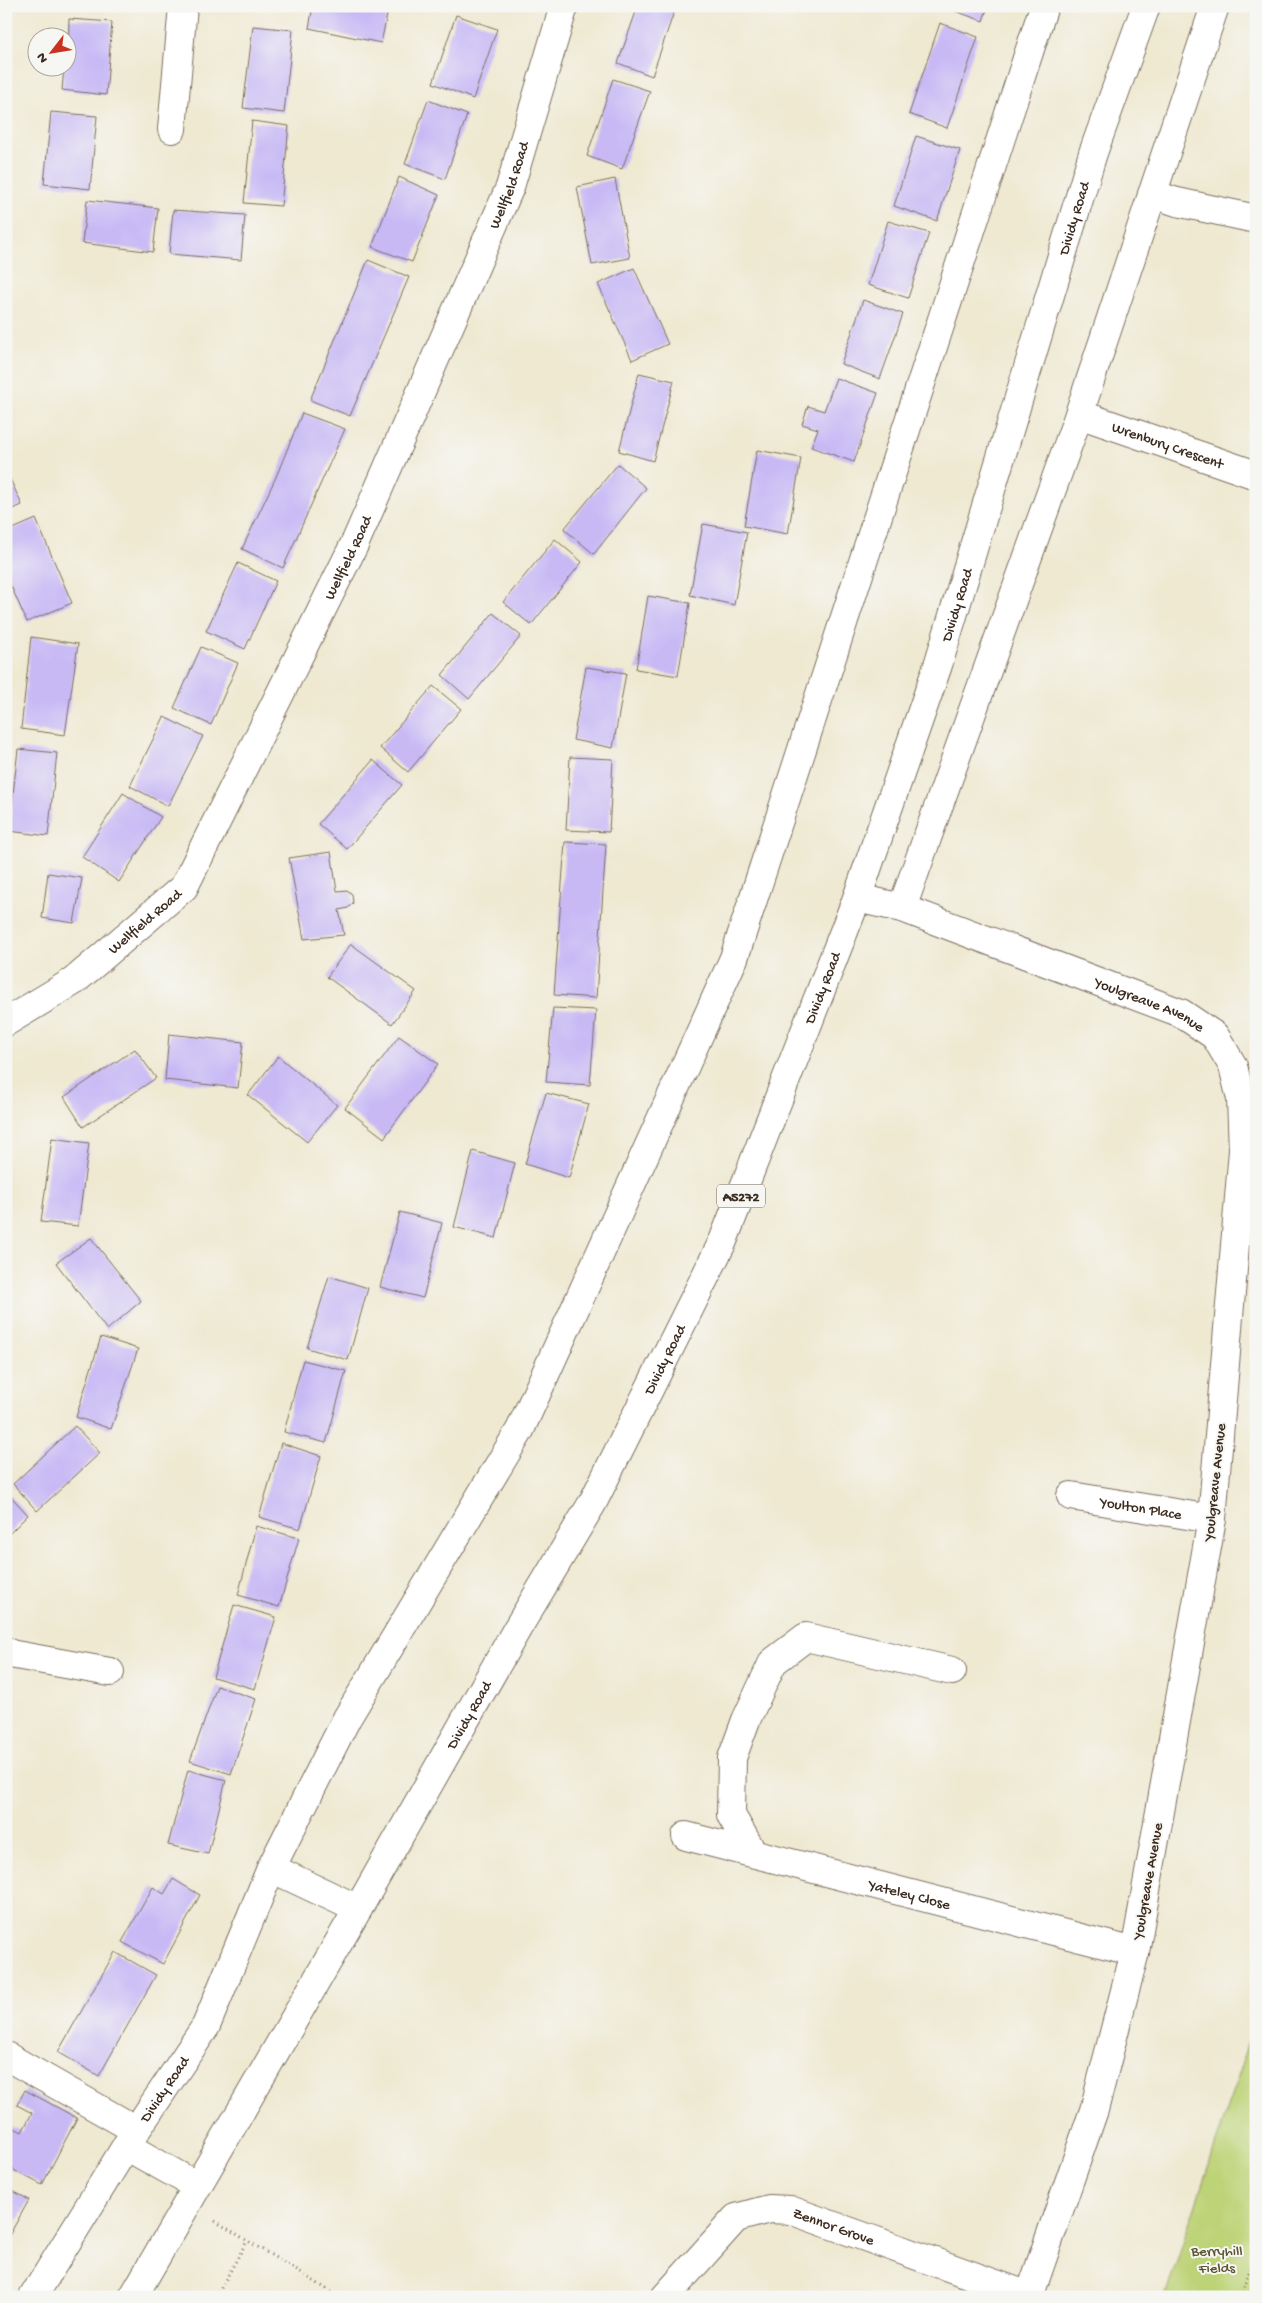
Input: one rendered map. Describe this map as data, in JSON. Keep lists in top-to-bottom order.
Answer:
{
  "streets": {
    "street": [
      "Wellfield Road",
      "Dividy Road",
      "Wrenbury Crescent",
      "Youlgreave Avenue",
      "A5272",
      "Youlton Place",
      "Yateley Close",
      "Zennor Grove"
    ]
  },
  "crossings": [
    ["Dividy Road", "Youlgreave Avenue"],
    ["Youlgreave Avenue", "Youlton Place"],
    ["Youlgreave Avenue", "Yateley Close"],
    ["Youlgreave Avenue", "Zennor Grove"]
  ],
  "parks": ["Berryhill Fields"],
  "north": "bottom left"
}
